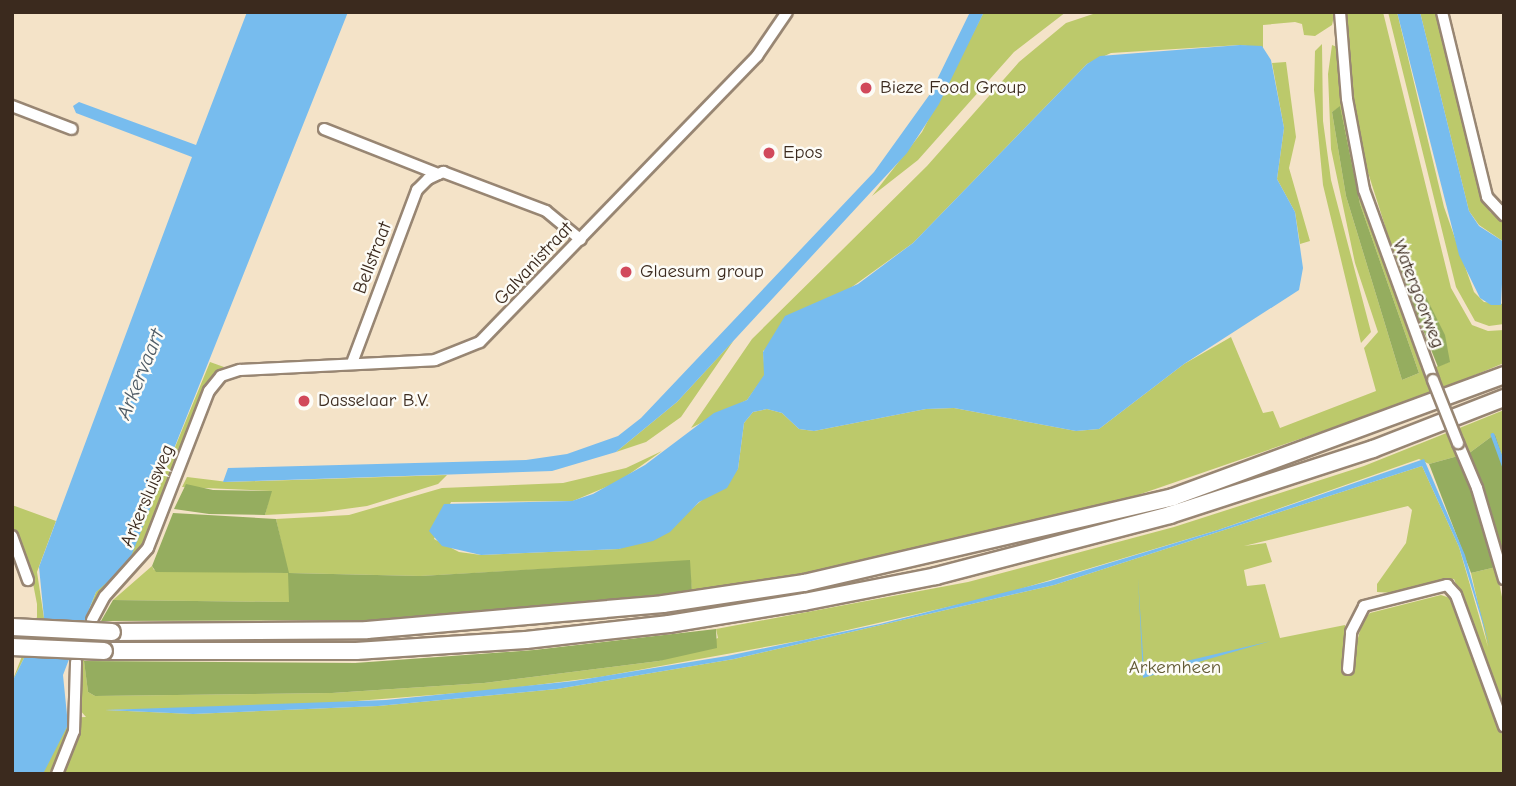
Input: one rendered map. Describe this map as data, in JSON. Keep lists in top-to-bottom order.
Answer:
{
  "streets": {
    "street": [
      "Bellstraat",
      "Galvanistraat",
      "Watergoorweg",
      "Arkersluisweg"
    ]
  },
  "crossings": [
    ["Bellstraat", "Galvanistraat"],
    ["Galvanistraat", "Arkersluisweg"]
  ],
  "water": ["Arkervaart"],
  "parks": ["Arkemheen"],
  "places": [
    "Bieze Food Group",
    "Epos",
    "Glaesum group",
    "Dasselaar B.V."
  ]
}
